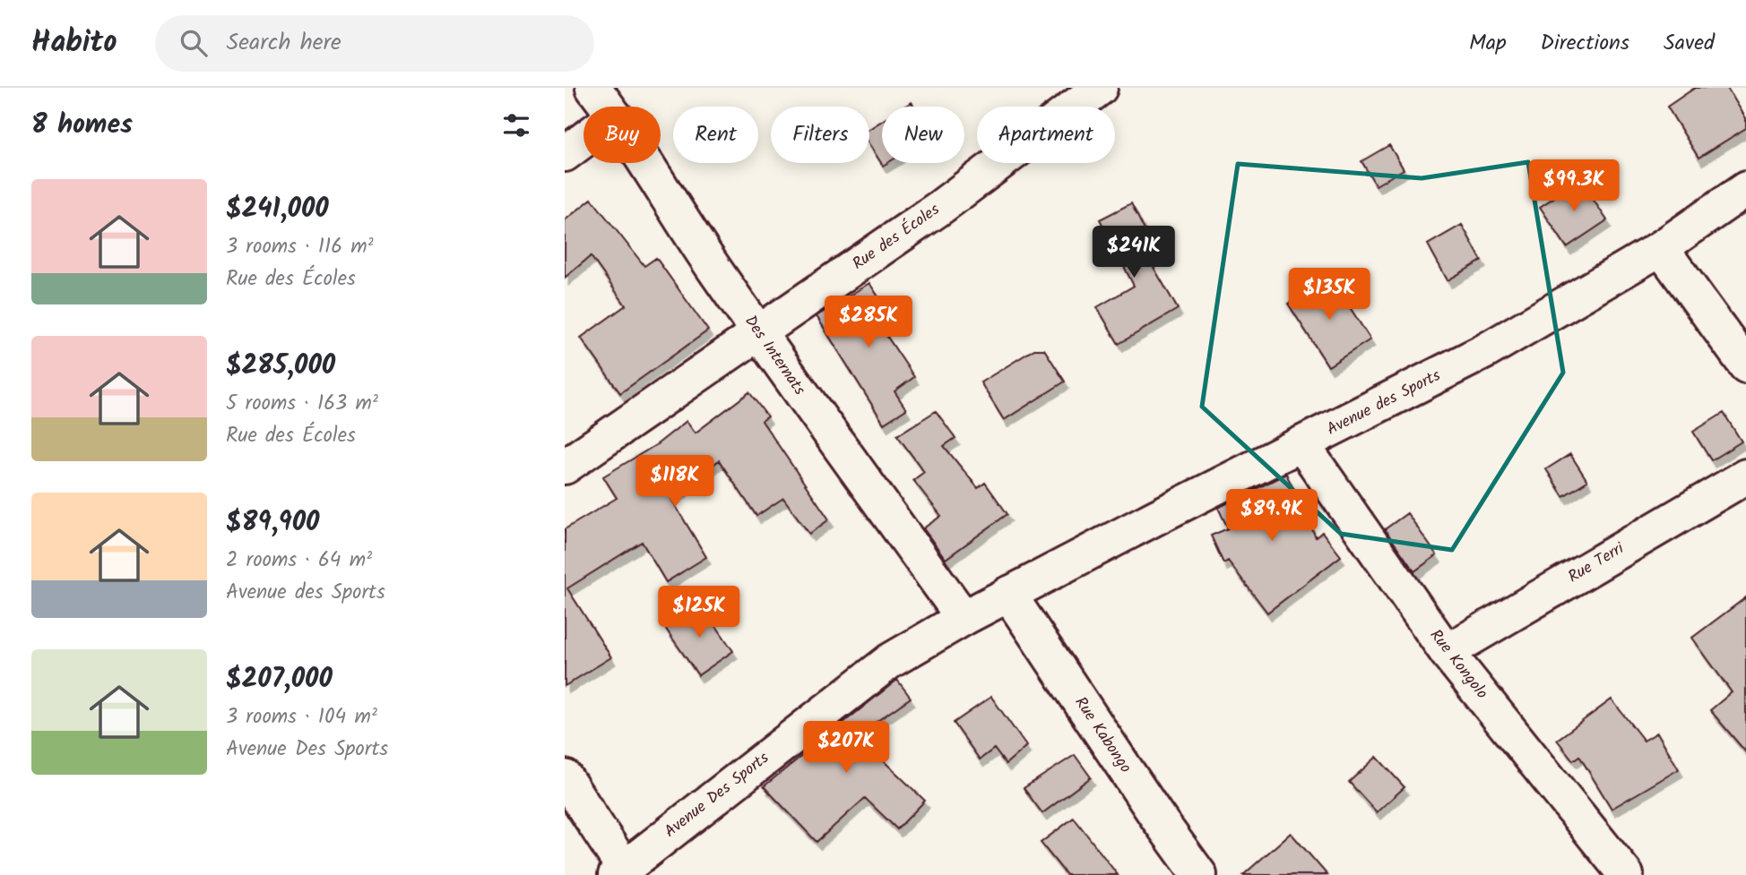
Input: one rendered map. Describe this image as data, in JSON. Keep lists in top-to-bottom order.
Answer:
{
  "streets": {
    "street": [
      "Rue des Écoles",
      "Des Internats",
      "Avenue des Sports",
      "Rue Terri",
      "Rue Kongolo",
      "Rue Kabongo",
      "Avenue Des Sports"
    ]
  },
  "crossings": [
    ["Rue des Écoles", "Des Internats"],
    ["Des Internats", "Avenue Des Sports"],
    ["Avenue des Sports", "Rue Kongolo"],
    ["Avenue des Sports", "Rue Kabongo"],
    ["Avenue des Sports", "Avenue Des Sports"],
    ["Rue Terri", "Rue Kongolo"],
    ["Rue Kabongo", "Avenue Des Sports"]
  ],
  "page": {
    "header": "Habito",
    "search": "Search here",
    "nav": ["Map", "Directions", "Saved"],
    "heading": "8 homes",
    "chip": [
      "Buy",
      "Rent",
      "Filters",
      "New",
      "Apartment"
    ],
    "price": [
      "$99.3K",
      "$241K",
      "$135K",
      "$285K",
      "$118K",
      "$89.9K",
      "$125K",
      "$207K"
    ],
    "list": [
      {
        "name": "$241,000",
        "note": "3 rooms · 116 m² · Rue des Écoles"
      },
      {
        "name": "$285,000",
        "note": "5 rooms · 163 m² · Rue des Écoles"
      },
      {
        "name": "$89,900",
        "note": "2 rooms · 64 m² · Avenue des Sports"
      },
      {
        "name": "$207,000",
        "note": "3 rooms · 104 m² · Avenue Des Sports"
      }
    ]
  }
}
